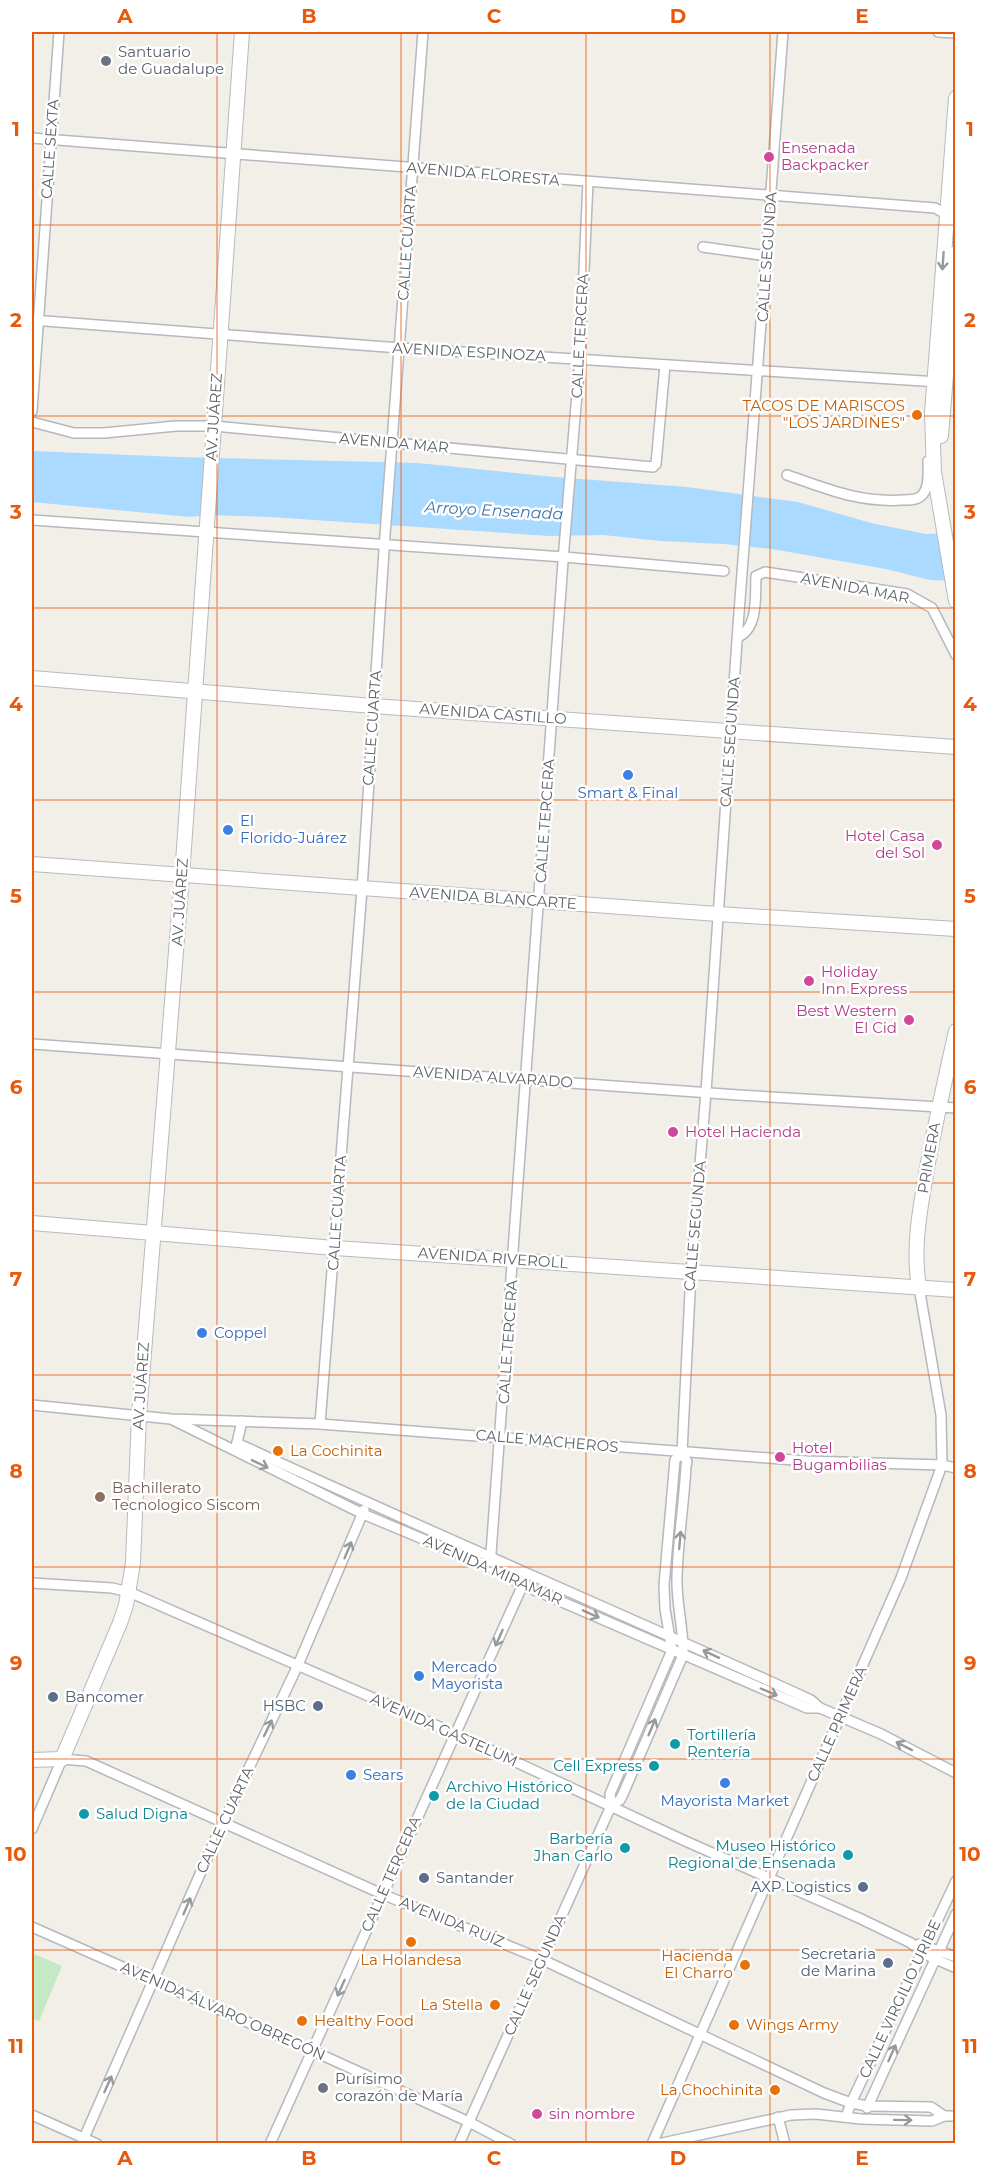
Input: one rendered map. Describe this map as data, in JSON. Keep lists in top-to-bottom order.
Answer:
{
  "streets": {
    "main road": [
      "AV. JUÁREZ",
      "AVENIDA CASTILLO",
      "AVENIDA BLANCARTE",
      "PRIMERA",
      "AVENIDA RIVEROLL",
      "AVENIDA RUÍZ"
    ],
    "street": [
      "CALLE SEXTA",
      "AVENIDA FLORESTA",
      "CALLE CUARTA",
      "CALLE SEGUNDA",
      "CALLE TERCERA",
      "AVENIDA ESPINOZA",
      "AVENIDA MAR",
      "AVENIDA ALVARADO",
      "CALLE MACHEROS",
      "AVENIDA MIRAMAR",
      "CALLE PRIMERA",
      "AVENIDA GASTELUM",
      "CALLE VIRGILIO URIBE",
      "AVENIDA ÁLVARO OBREGÓN"
    ]
  },
  "crossings": [
    ["CALLE SEXTA", "AVENIDA FLORESTA"],
    ["CALLE SEXTA", "AVENIDA ESPINOZA"],
    ["AVENIDA FLORESTA", "CALLE CUARTA"],
    ["AVENIDA FLORESTA", "CALLE SEGUNDA"],
    ["AVENIDA FLORESTA", "CALLE TERCERA"],
    ["AVENIDA FLORESTA", "AV. JUÁREZ"],
    ["CALLE CUARTA", "AVENIDA ESPINOZA"],
    ["CALLE CUARTA", "AVENIDA MAR"],
    ["CALLE CUARTA", "AVENIDA CASTILLO"],
    ["CALLE CUARTA", "AVENIDA BLANCARTE"],
    ["CALLE CUARTA", "AVENIDA ALVARADO"],
    ["CALLE CUARTA", "AVENIDA RIVEROLL"],
    ["CALLE CUARTA", "CALLE MACHEROS"],
    ["CALLE CUARTA", "AVENIDA MIRAMAR"],
    ["CALLE CUARTA", "AVENIDA GASTELUM"],
    ["CALLE CUARTA", "AVENIDA RUÍZ"],
    ["CALLE CUARTA", "AVENIDA ÁLVARO OBREGÓN"],
    ["CALLE SEGUNDA", "AVENIDA ESPINOZA"],
    ["CALLE SEGUNDA", "AVENIDA MAR"],
    ["CALLE SEGUNDA", "AVENIDA CASTILLO"],
    ["CALLE SEGUNDA", "AVENIDA BLANCARTE"],
    ["CALLE SEGUNDA", "AVENIDA ALVARADO"],
    ["CALLE SEGUNDA", "AVENIDA RIVEROLL"],
    ["CALLE SEGUNDA", "CALLE MACHEROS"],
    ["CALLE SEGUNDA", "AVENIDA MIRAMAR"],
    ["CALLE SEGUNDA", "AVENIDA GASTELUM"],
    ["CALLE SEGUNDA", "AVENIDA RUÍZ"],
    ["CALLE SEGUNDA", "AVENIDA ÁLVARO OBREGÓN"],
    ["CALLE TERCERA", "AVENIDA ESPINOZA"],
    ["CALLE TERCERA", "AVENIDA MAR"],
    ["CALLE TERCERA", "AVENIDA CASTILLO"],
    ["CALLE TERCERA", "AVENIDA BLANCARTE"],
    ["CALLE TERCERA", "AVENIDA ALVARADO"],
    ["CALLE TERCERA", "AVENIDA RIVEROLL"],
    ["CALLE TERCERA", "CALLE MACHEROS"],
    ["CALLE TERCERA", "AVENIDA MIRAMAR"],
    ["CALLE TERCERA", "AVENIDA GASTELUM"],
    ["CALLE TERCERA", "AVENIDA RUÍZ"],
    ["CALLE TERCERA", "AVENIDA ÁLVARO OBREGÓN"],
    ["AVENIDA ESPINOZA", "AV. JUÁREZ"],
    ["AVENIDA ESPINOZA", "AVENIDA MAR"],
    ["AV. JUÁREZ", "AVENIDA MAR"],
    ["AV. JUÁREZ", "AVENIDA CASTILLO"],
    ["AV. JUÁREZ", "AVENIDA BLANCARTE"],
    ["AV. JUÁREZ", "AVENIDA ALVARADO"],
    ["AV. JUÁREZ", "AVENIDA RIVEROLL"],
    ["AV. JUÁREZ", "CALLE MACHEROS"],
    ["AV. JUÁREZ", "AVENIDA GASTELUM"],
    ["AV. JUÁREZ", "AVENIDA RUÍZ"],
    ["AVENIDA ALVARADO", "PRIMERA"],
    ["PRIMERA", "AVENIDA RIVEROLL"],
    ["PRIMERA", "CALLE PRIMERA"],
    ["AVENIDA RIVEROLL", "CALLE PRIMERA"],
    ["CALLE MACHEROS", "AVENIDA MIRAMAR"],
    ["CALLE MACHEROS", "CALLE PRIMERA"],
    ["AVENIDA MIRAMAR", "CALLE PRIMERA"],
    ["CALLE PRIMERA", "AVENIDA GASTELUM"],
    ["CALLE PRIMERA", "AVENIDA RUÍZ"],
    ["AVENIDA GASTELUM", "CALLE VIRGILIO URIBE"],
    ["AVENIDA RUÍZ", "CALLE VIRGILIO URIBE"]
  ],
  "water": ["Arroyo Ensenada"],
  "places": [
    "Santuario de Guadalupe",
    "Ensenada Backpacker",
    "TACOS DE MARISCOS \"LOS JARDINES\"",
    "Smart & Final",
    "El Florido-Juárez",
    "Hotel Casa del Sol",
    "Holiday Inn Express",
    "Best Western El Cid",
    "Hotel Hacienda",
    "Coppel",
    "La Cochinita",
    "Hotel Bugambilias",
    "Bachillerato Tecnologico Siscom",
    "Mercado Mayorista",
    "Bancomer",
    "HSBC",
    "Tortillería Rentería",
    "Cell Express",
    "Sears",
    "Mayorista Market",
    "Archivo Histórico de la Ciudad",
    "Salud Digna",
    "Barbería Jhan Carlo",
    "Museo Histórico Regional de Ensenada",
    "Santander",
    "AXP Logistics",
    "La Holandesa",
    "Secretaria de Marina",
    "Hacienda El Charro",
    "La Stella",
    "Healthy Food",
    "Wings Army",
    "Purísimo corazón de María",
    "La Chochinita",
    "sin nombre"
  ],
  "grid": {
    "columns": [
      "A",
      "B",
      "C",
      "D",
      "E"
    ],
    "rows": [
      "1",
      "2",
      "3",
      "4",
      "5",
      "6",
      "7",
      "8",
      "9",
      "10",
      "11"
    ]
  }
}
